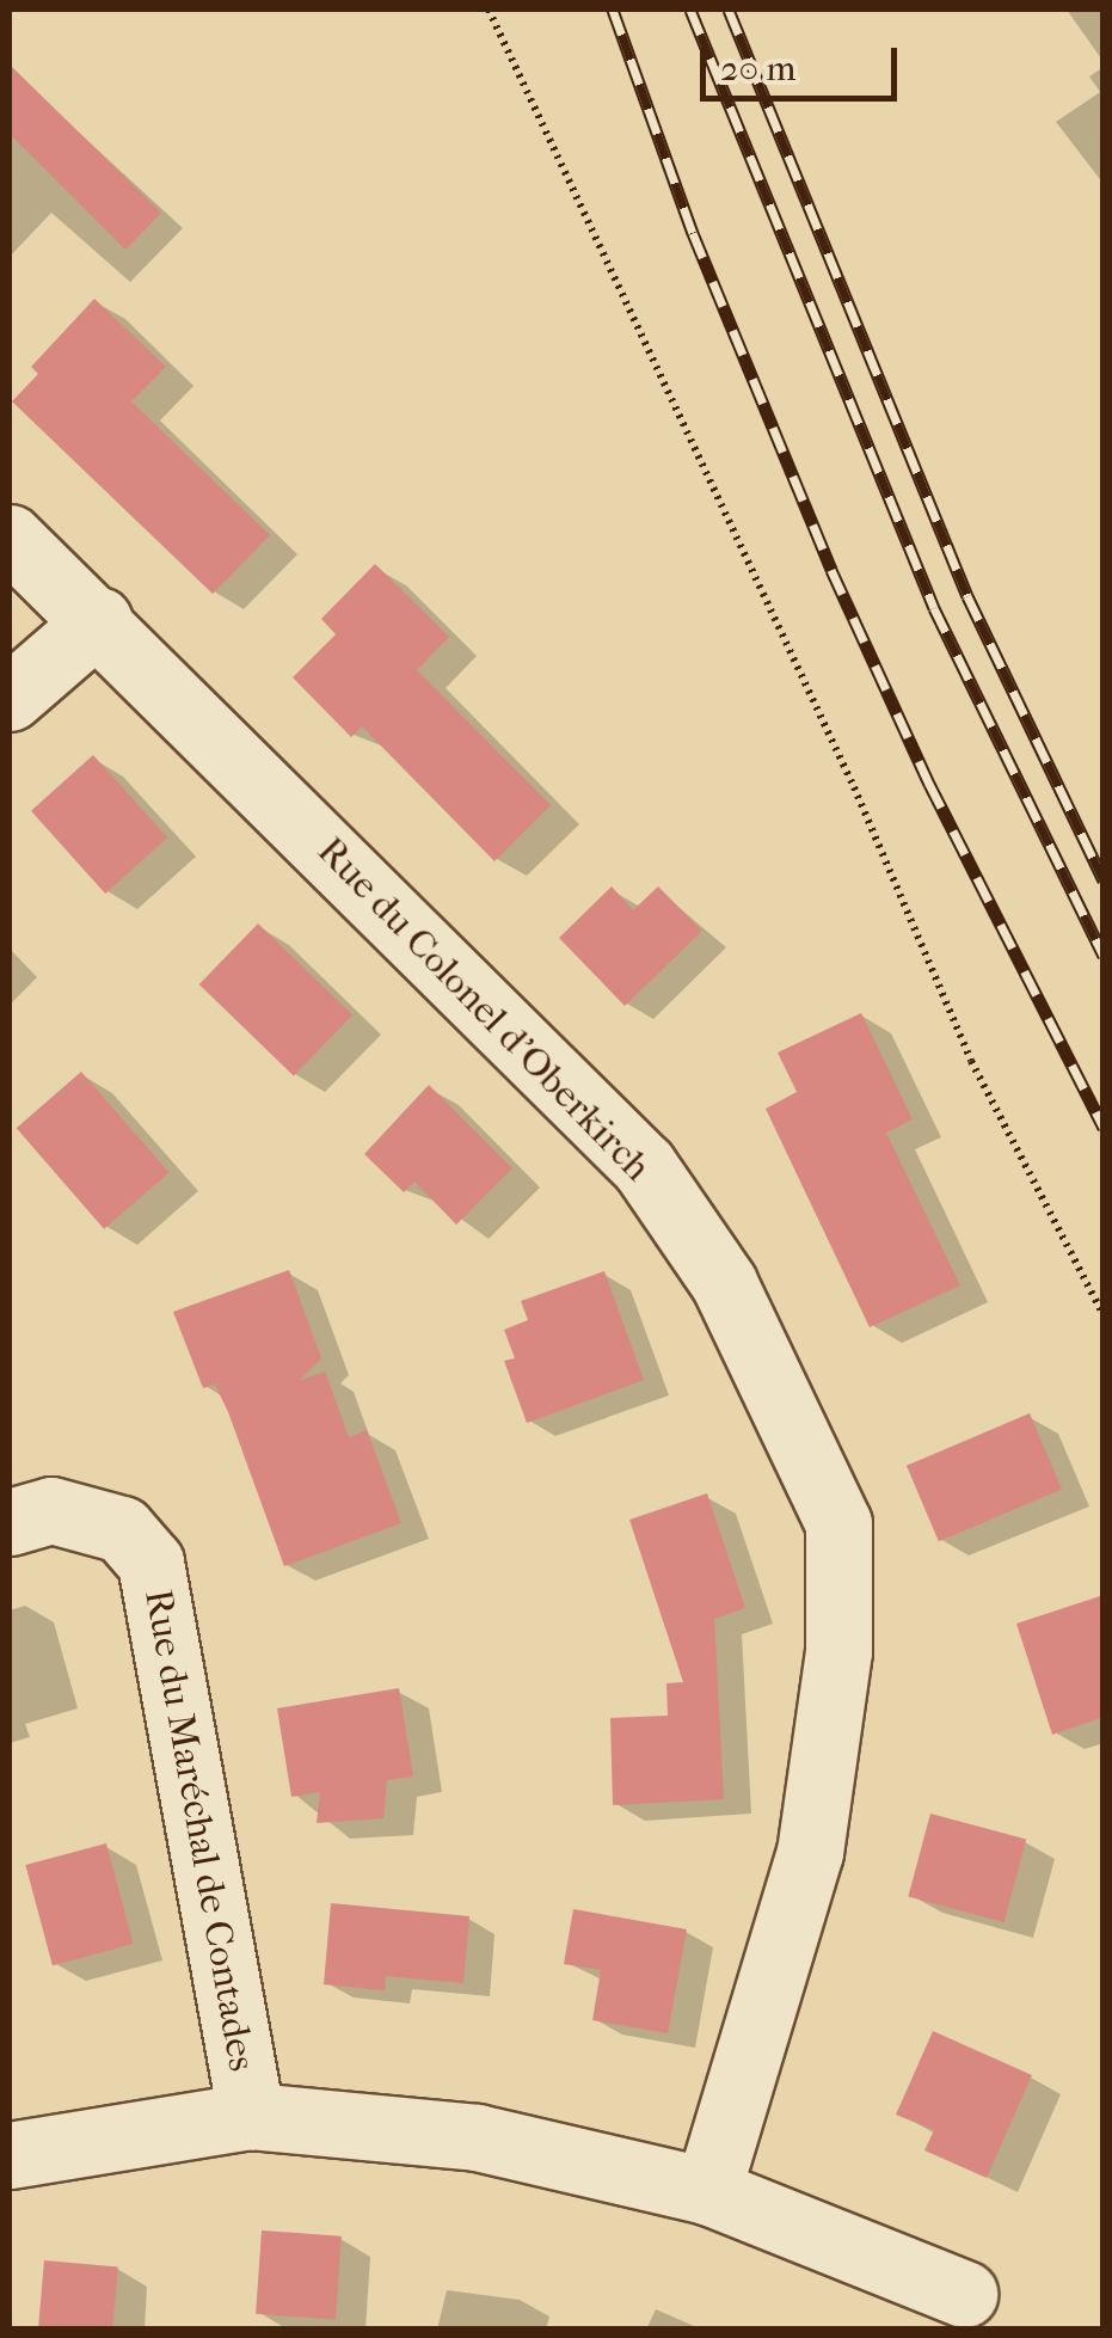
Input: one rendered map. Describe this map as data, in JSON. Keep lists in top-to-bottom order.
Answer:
{
  "streets": {
    "street": ["Rue du Colonel d'Oberkirch", "Rue du Maréchal de Contades"]
  },
  "scale_bar": "20 m"
}
